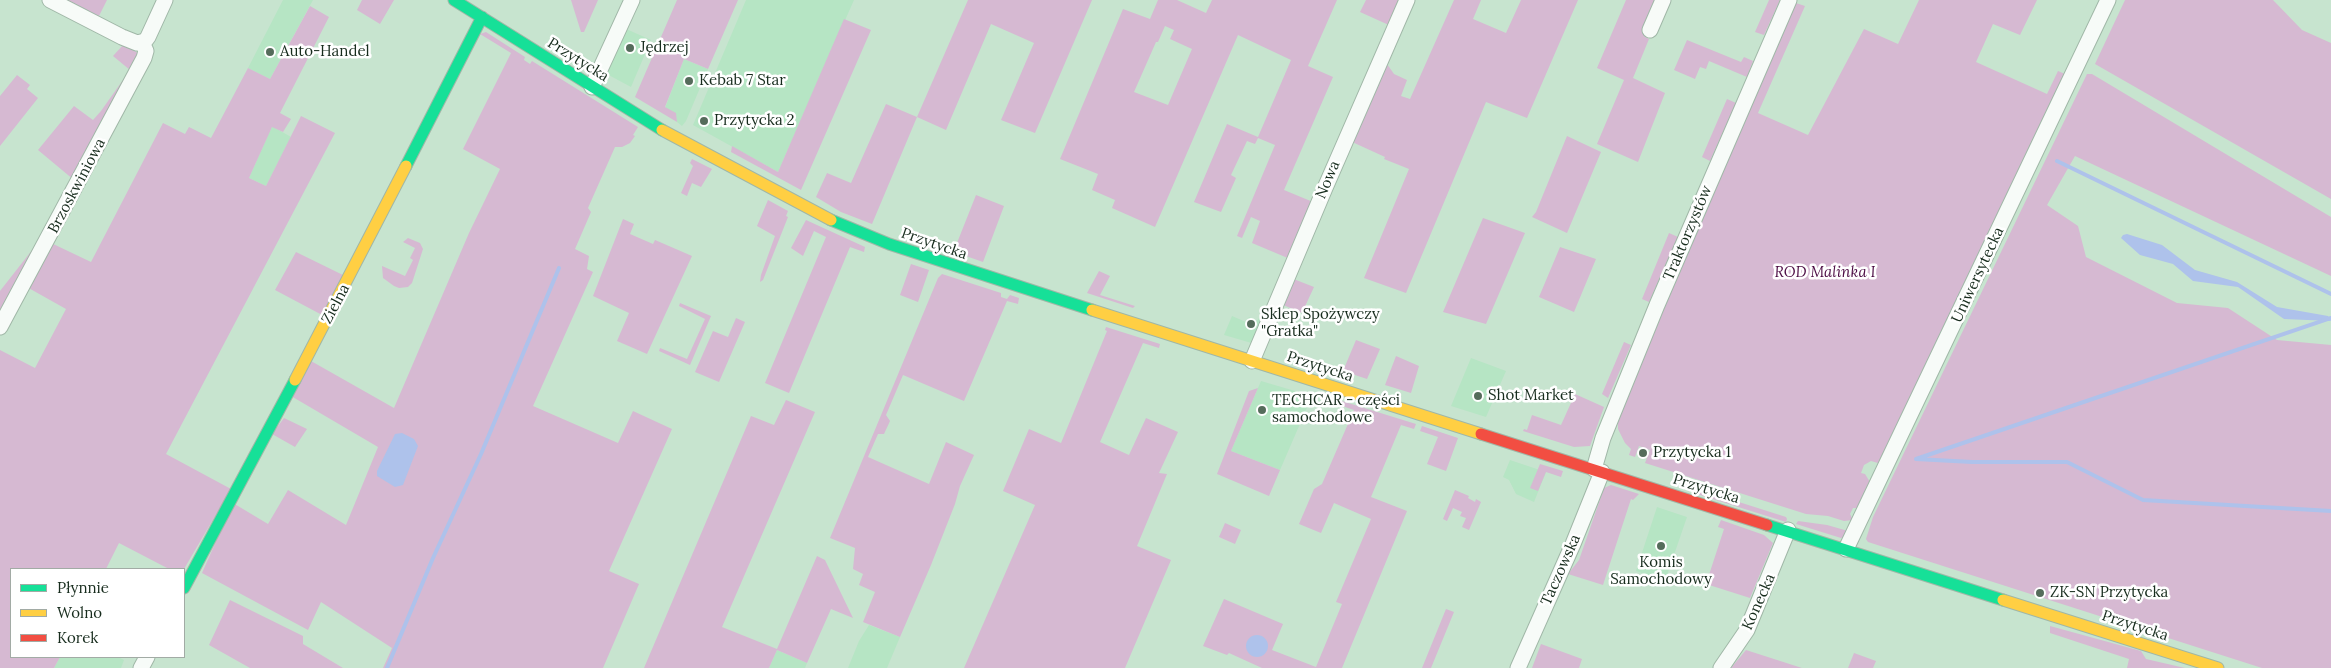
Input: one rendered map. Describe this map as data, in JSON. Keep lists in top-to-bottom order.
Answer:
{
  "streets": {
    "main road": ["Przytycka", "Zielna"],
    "street": [
      "Nowa",
      "Brzoskwiniowa",
      "Traktorzystów",
      "Uniwersytecka",
      "Taczowska",
      "Konecka"
    ]
  },
  "crossings": [
    ["Przytycka", "Nowa"],
    ["Przytycka", "Traktorzystów"],
    ["Przytycka", "Uniwersytecka"],
    ["Przytycka", "Zielna"],
    ["Przytycka", "Taczowska"],
    ["Przytycka", "Konecka"],
    ["Traktorzystów", "Taczowska"]
  ],
  "parks": ["ROD Malinka I"],
  "places": [
    "Jędrzej",
    "Auto-Handel",
    "Kebab 7 Star",
    "Przytycka 2",
    "Sklep Spożywczy \"Gratka\"",
    "Shot Market",
    "TECHCAR - części samochodowe",
    "Przytycka 1",
    "Komis Samochodowy",
    "ZK-SN Przytycka"
  ],
  "legend": ["Płynnie", "Wolno", "Korek"]
}
